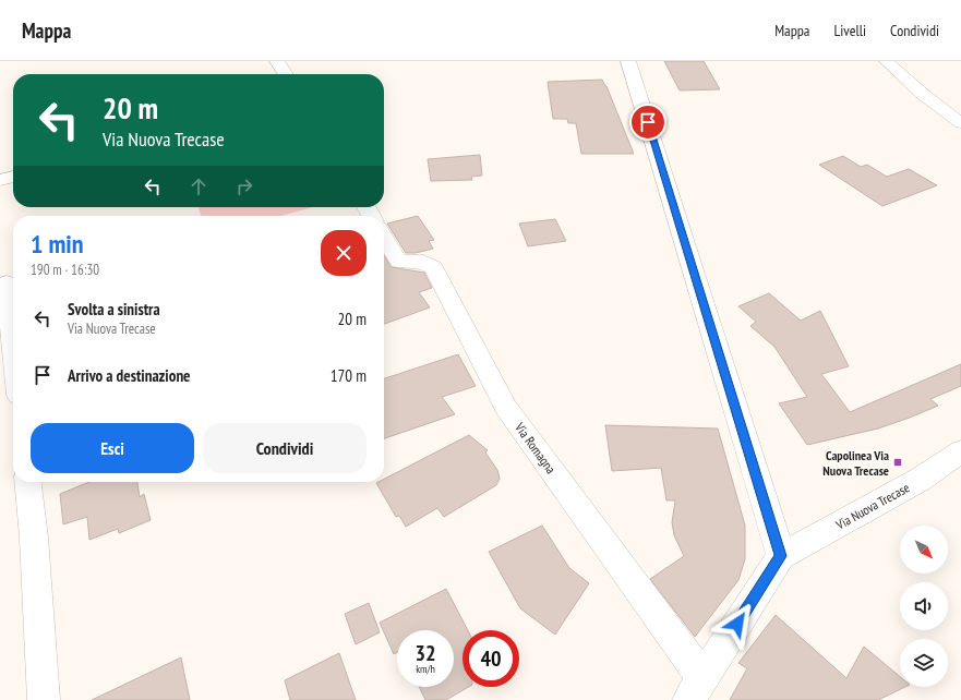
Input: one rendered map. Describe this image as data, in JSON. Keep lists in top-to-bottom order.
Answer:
{
  "streets": {
    "street": ["Via Romagna", "Via Nuova Trecase"]
  },
  "crossings": [
    ["Via Romagna", "Via Nuova Trecase"]
  ],
  "places": {
    "transit": ["Capolinea Via Nuova Trecase"]
  },
  "north": "bottom right",
  "page": {
    "header": "Mappa",
    "nav": ["Mappa", "Livelli", "Condividi"],
    "turn": ["20 m", "Via Nuova Trecase"],
    "heading": ["1 min", "190 m · 16:30"],
    "list": [
      {
        "name": "Svolta a sinistra",
        "note": "Via Nuova Trecase",
        "value": "20 m"
      },
      {
        "name": "Arrivo a destinazione",
        "value": "170 m"
      }
    ],
    "buttons": ["Esci", "Condividi"],
    "speed": "32 km/h",
    "limit": "40"
  }
}
